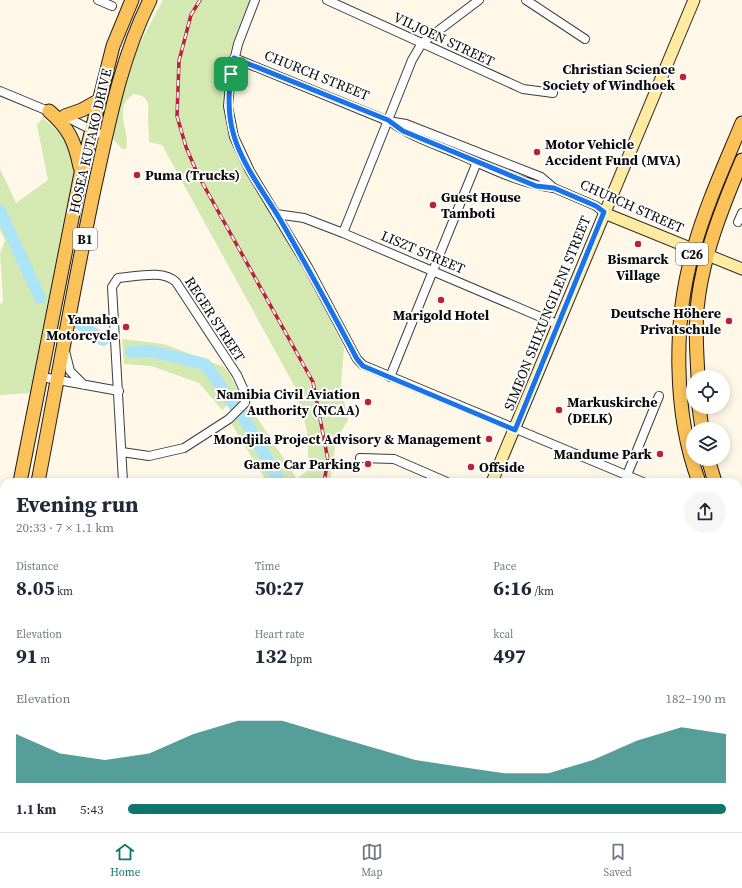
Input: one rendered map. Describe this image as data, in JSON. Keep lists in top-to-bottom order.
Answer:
{
  "streets": {
    "main road": ["HOSEA KUTAKO DRIVE", "B1", "C26"],
    "street": [
      "VILJOEN STREET",
      "CHURCH STREET",
      "LISZT STREET",
      "SIMEON SHIXUNGILENI STREET",
      "REGER STREET"
    ]
  },
  "crossings": [
    ["CHURCH STREET", "C26"],
    ["CHURCH STREET", "SIMEON SHIXUNGILENI STREET"],
    ["LISZT STREET", "SIMEON SHIXUNGILENI STREET"]
  ],
  "places": [
    "Christian Science Society of Windhoek",
    "Motor Vehicle Accident Fund (MVA)",
    "Puma (Trucks)",
    "Guest House Tamboti",
    "Bismarck Village",
    "Marigold Hotel",
    "Deutsche Höhere Privatschule",
    "Yamaha Motorcycle",
    "Namibia Civil Aviation Authority (NCAA)",
    "Markuskirche (DELK)",
    "Mondjila Project Advisory & Management",
    "Mandume Park",
    "Game Car Parking",
    "Offside"
  ],
  "page": {
    "heading": ["Evening run", "20:33 · 7 × 1.1 km"],
    "stats": [
      ["Distance", "8.05 km"],
      ["Time", "50:27"],
      ["Pace", "6:16 /km"],
      ["Elevation", "91 m"],
      ["Heart rate", "132 bpm"],
      ["kcal", "497"]
    ],
    "chart": ["Elevation", "182–190 m"],
    "list": [
      {
        "name": "1.1 km",
        "note": "5:43"
      }
    ],
    "tabs": ["Home", "Map", "Saved"]
  }
}
